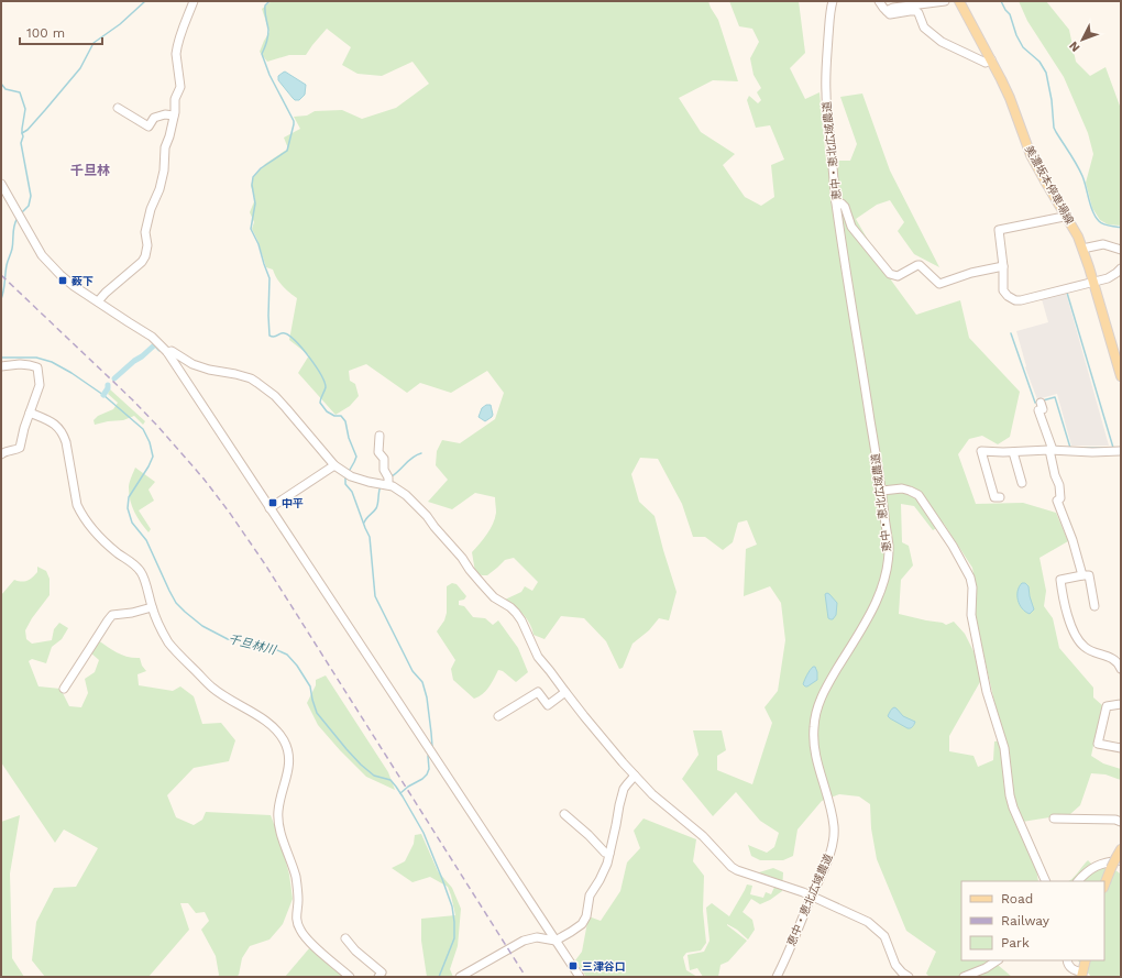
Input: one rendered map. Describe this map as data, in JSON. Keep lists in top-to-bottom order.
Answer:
{
  "streets": {
    "main road": ["美濃坂本停車場線"],
    "street": ["恵中・恵北広域農道"]
  },
  "districts": ["千旦林"],
  "water": ["千旦林川"],
  "places": {
    "transit": ["薮下", "中平", "三津谷口"]
  },
  "legend": ["Road", "Railway", "Park"],
  "scale_bar": "100 m",
  "north": "bottom left"
}
